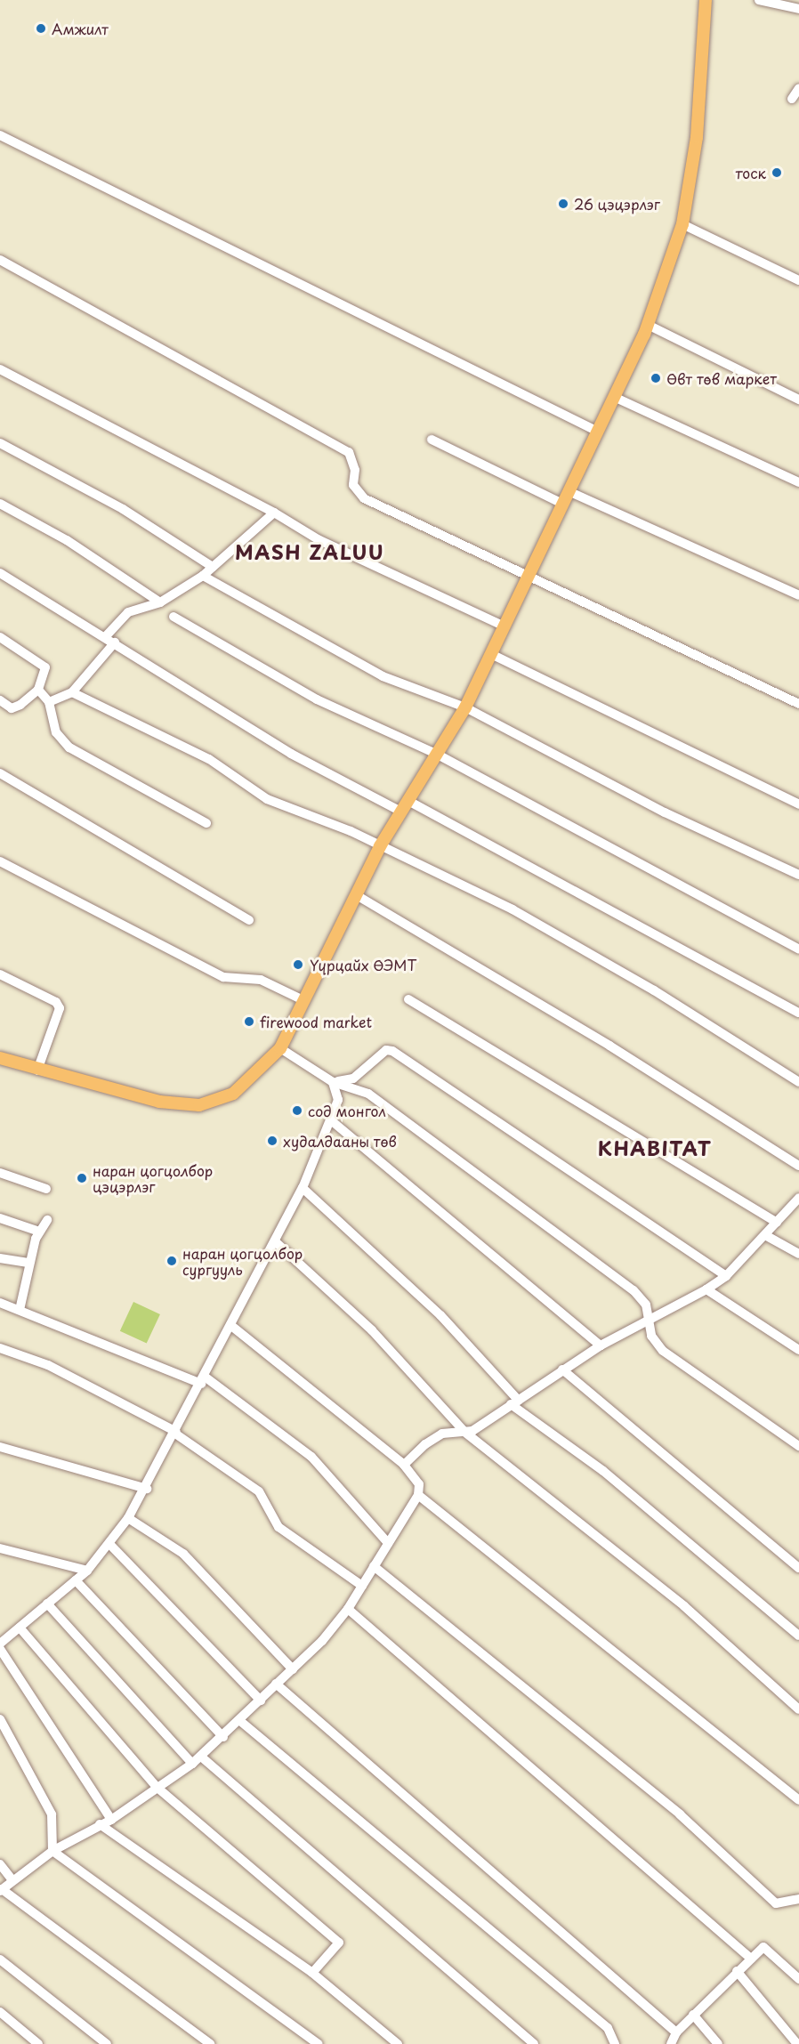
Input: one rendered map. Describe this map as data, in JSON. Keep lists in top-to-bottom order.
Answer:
{
  "districts": ["MASH ZALUU", "KHABITAT"],
  "places": [
    "Амжилт",
    "тоск",
    "26 цэцэрлэг",
    "Өвт төв маркет",
    "Үүрцайх ӨЭМТ",
    "firewood market",
    "сод монгол",
    "худалдааны төв",
    "наран цогцолбор цэцэрлэг",
    "наран цогцолбор сургууль"
  ]
}
